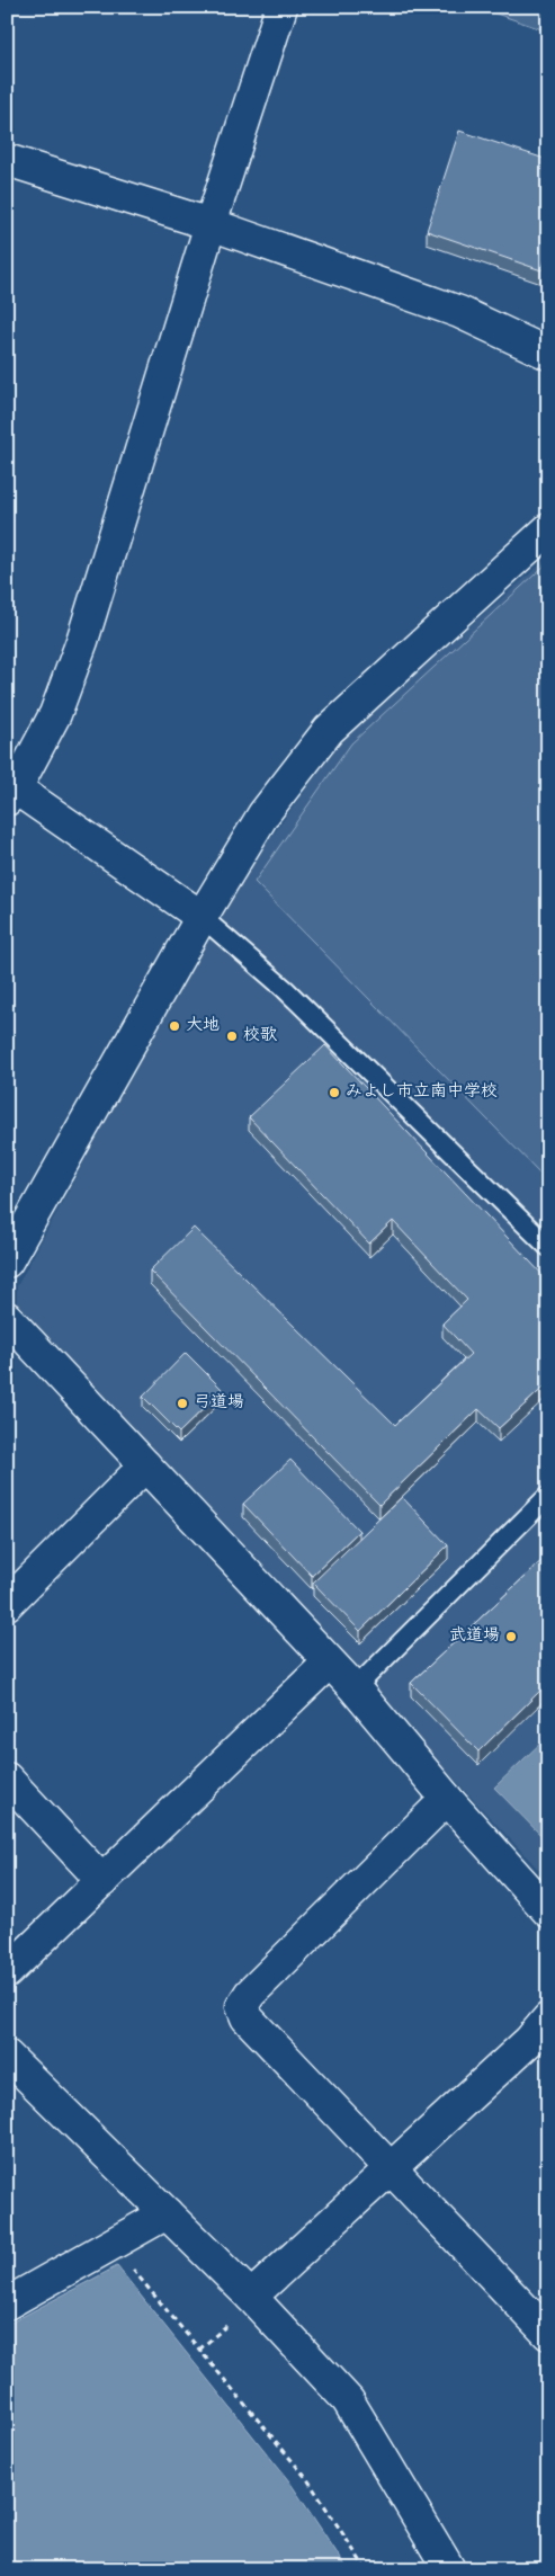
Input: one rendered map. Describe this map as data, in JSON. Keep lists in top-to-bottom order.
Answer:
{
  "places": [
    "大地",
    "校歌",
    "みよし市立南中学校",
    "弓道場",
    "武道場"
  ]
}
